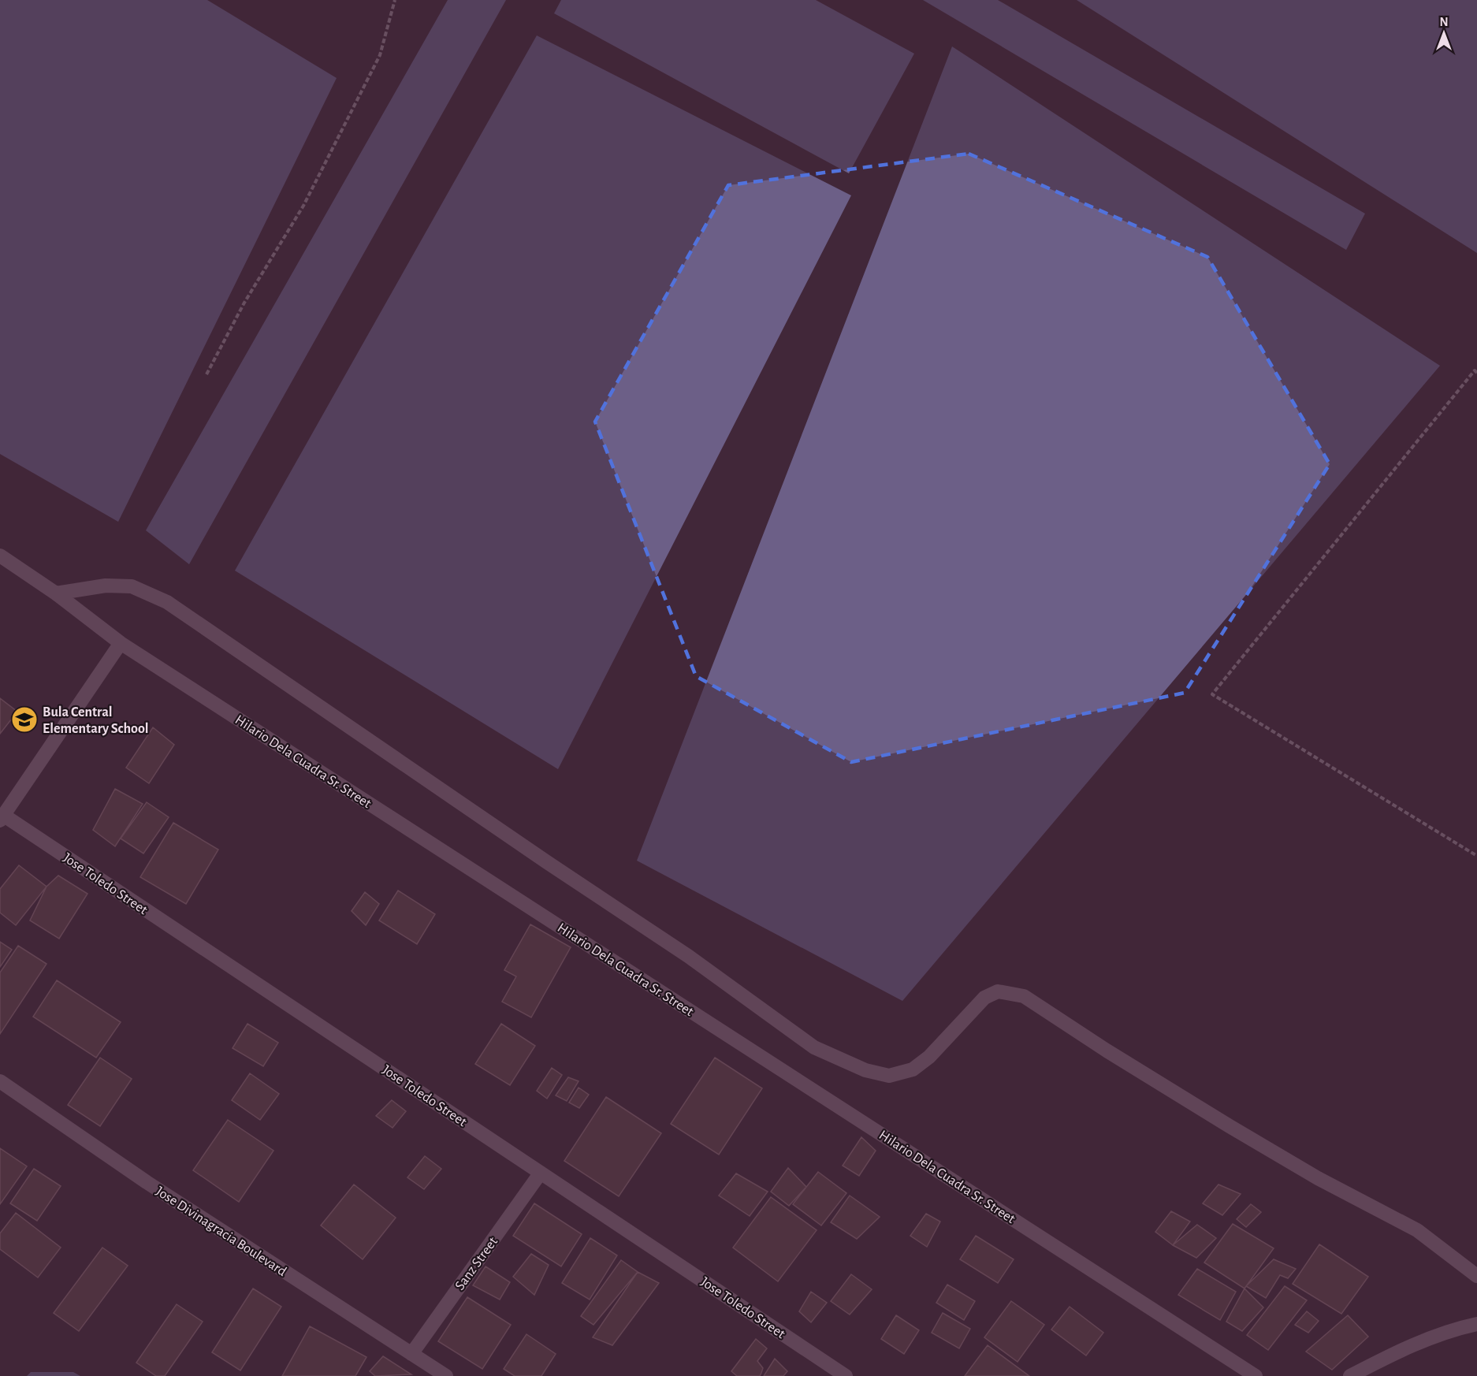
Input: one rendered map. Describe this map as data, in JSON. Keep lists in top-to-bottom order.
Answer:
{
  "streets": {
    "street": [
      "Hilario Dela Cuadra Sr. Street",
      "Jose Toledo Street",
      "Jose Divinagracia Boulevard",
      "Sanz Street"
    ]
  },
  "crossings": [
    ["Jose Toledo Street", "Sanz Street"],
    ["Jose Divinagracia Boulevard", "Sanz Street"]
  ],
  "places": {
    "school or university": ["Bula Central Elementary School"]
  },
  "north": "top"
}
